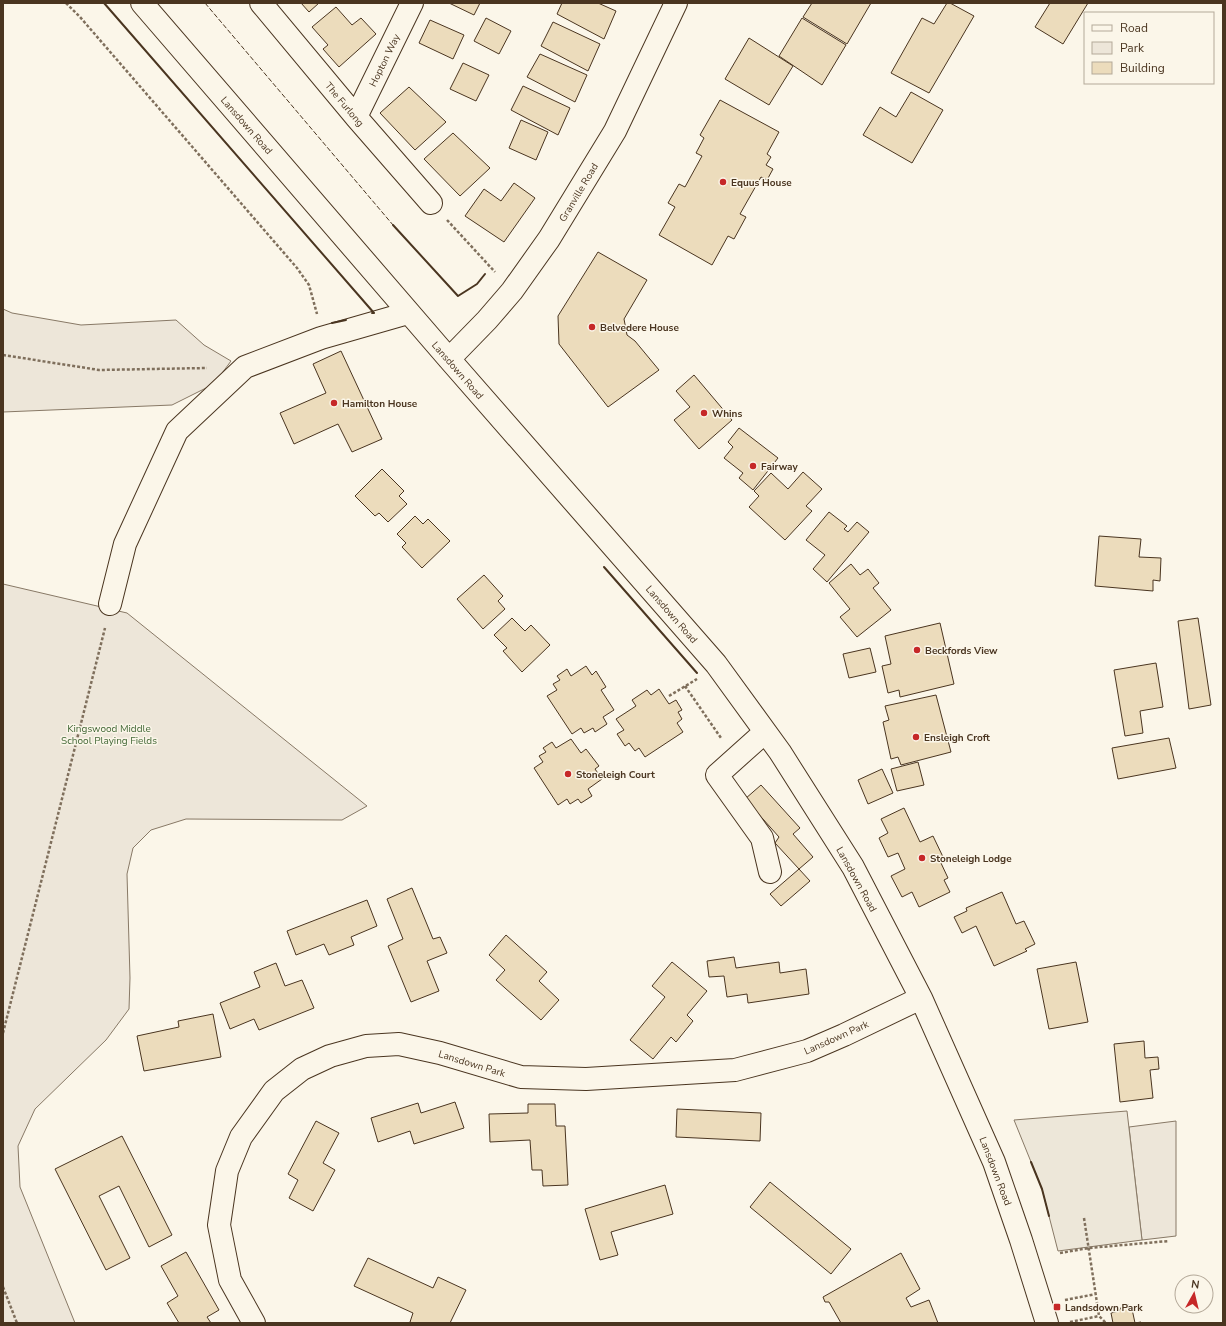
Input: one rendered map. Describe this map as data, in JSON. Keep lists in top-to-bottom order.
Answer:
{
  "streets": {
    "street": [
      "Hopton Way",
      "The Furlong",
      "Lansdown Road",
      "Granville Road",
      "Lansdown Park"
    ]
  },
  "crossings": [
    ["Hopton Way", "The Furlong"],
    ["Lansdown Road", "Granville Road"],
    ["Lansdown Road", "Lansdown Park"]
  ],
  "parks": ["Kingswood Middle School Playing Fields"],
  "places": {
    "other": [
      "Equus House",
      "Belvedere House",
      "Hamilton House",
      "Whins",
      "Fairway",
      "Beckfords View",
      "Ensleigh Croft",
      "Stoneleigh Court",
      "Stoneleigh Lodge"
    ],
    "transit": ["Landsdown Park"]
  },
  "legend": ["Road", "Park", "Building"],
  "north": "top"
}
